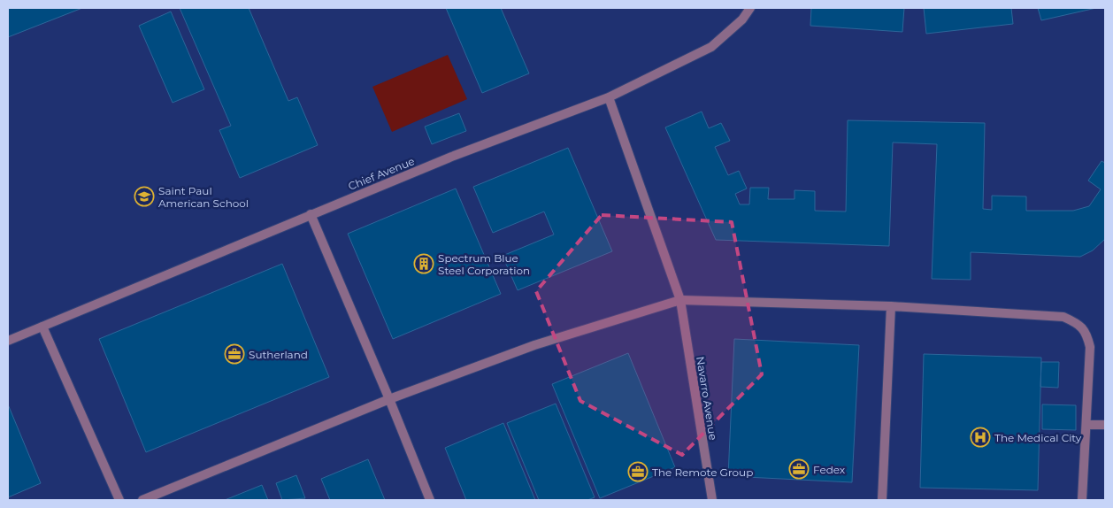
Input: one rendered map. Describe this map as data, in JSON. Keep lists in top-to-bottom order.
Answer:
{
  "streets": {
    "street": ["Chief Avenue", "Navarro Avenue"]
  },
  "crossings": [
    ["Chief Avenue", "Navarro Avenue"]
  ],
  "places": {
    "school or university": ["Saint Paul American School"],
    "building": ["Spectrum Blue Steel Corporation"],
    "office": ["Sutherland", "Fedex", "The Remote Group"],
    "hospital": ["The Medical City"]
  }
}
